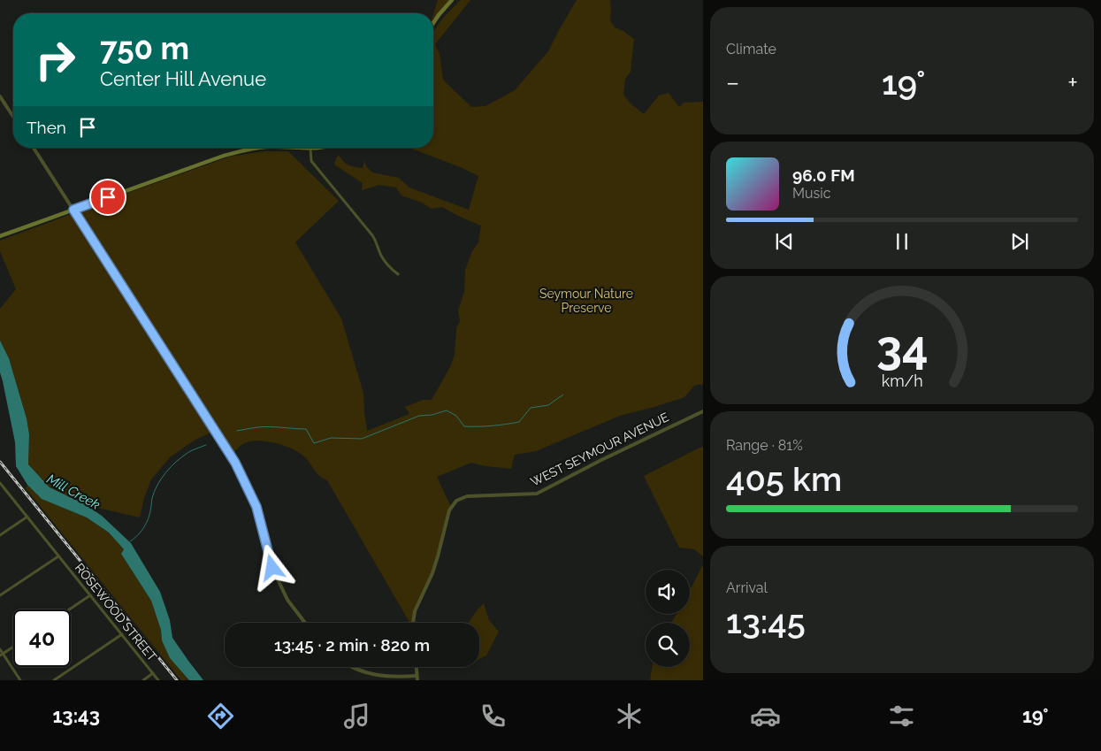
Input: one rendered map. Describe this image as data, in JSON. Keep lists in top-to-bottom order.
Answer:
{
  "streets": {
    "street": ["WEST SEYMOUR AVENUE", "ROSEWOOD STREET"]
  },
  "water": ["Mill Creek"],
  "parks": ["Seymour Nature Preserve"],
  "page": {
    "tile": [
      "Climate",
      ["Range · 81%", "405 km"],
      ["Arrival", "13:45"]
    ],
    "turn": ["750 m", "Center Hill Avenue"],
    "heat": ["−", "19°", "+"],
    "then": "Then",
    "song": ["96.0 FM", "Music"],
    "limit": "40",
    "trip": "13:45 · 2 min · 820 m",
    "tabs": ["13:43", "19°"],
    "gauge": ["34", "km/h"]
  }
}
